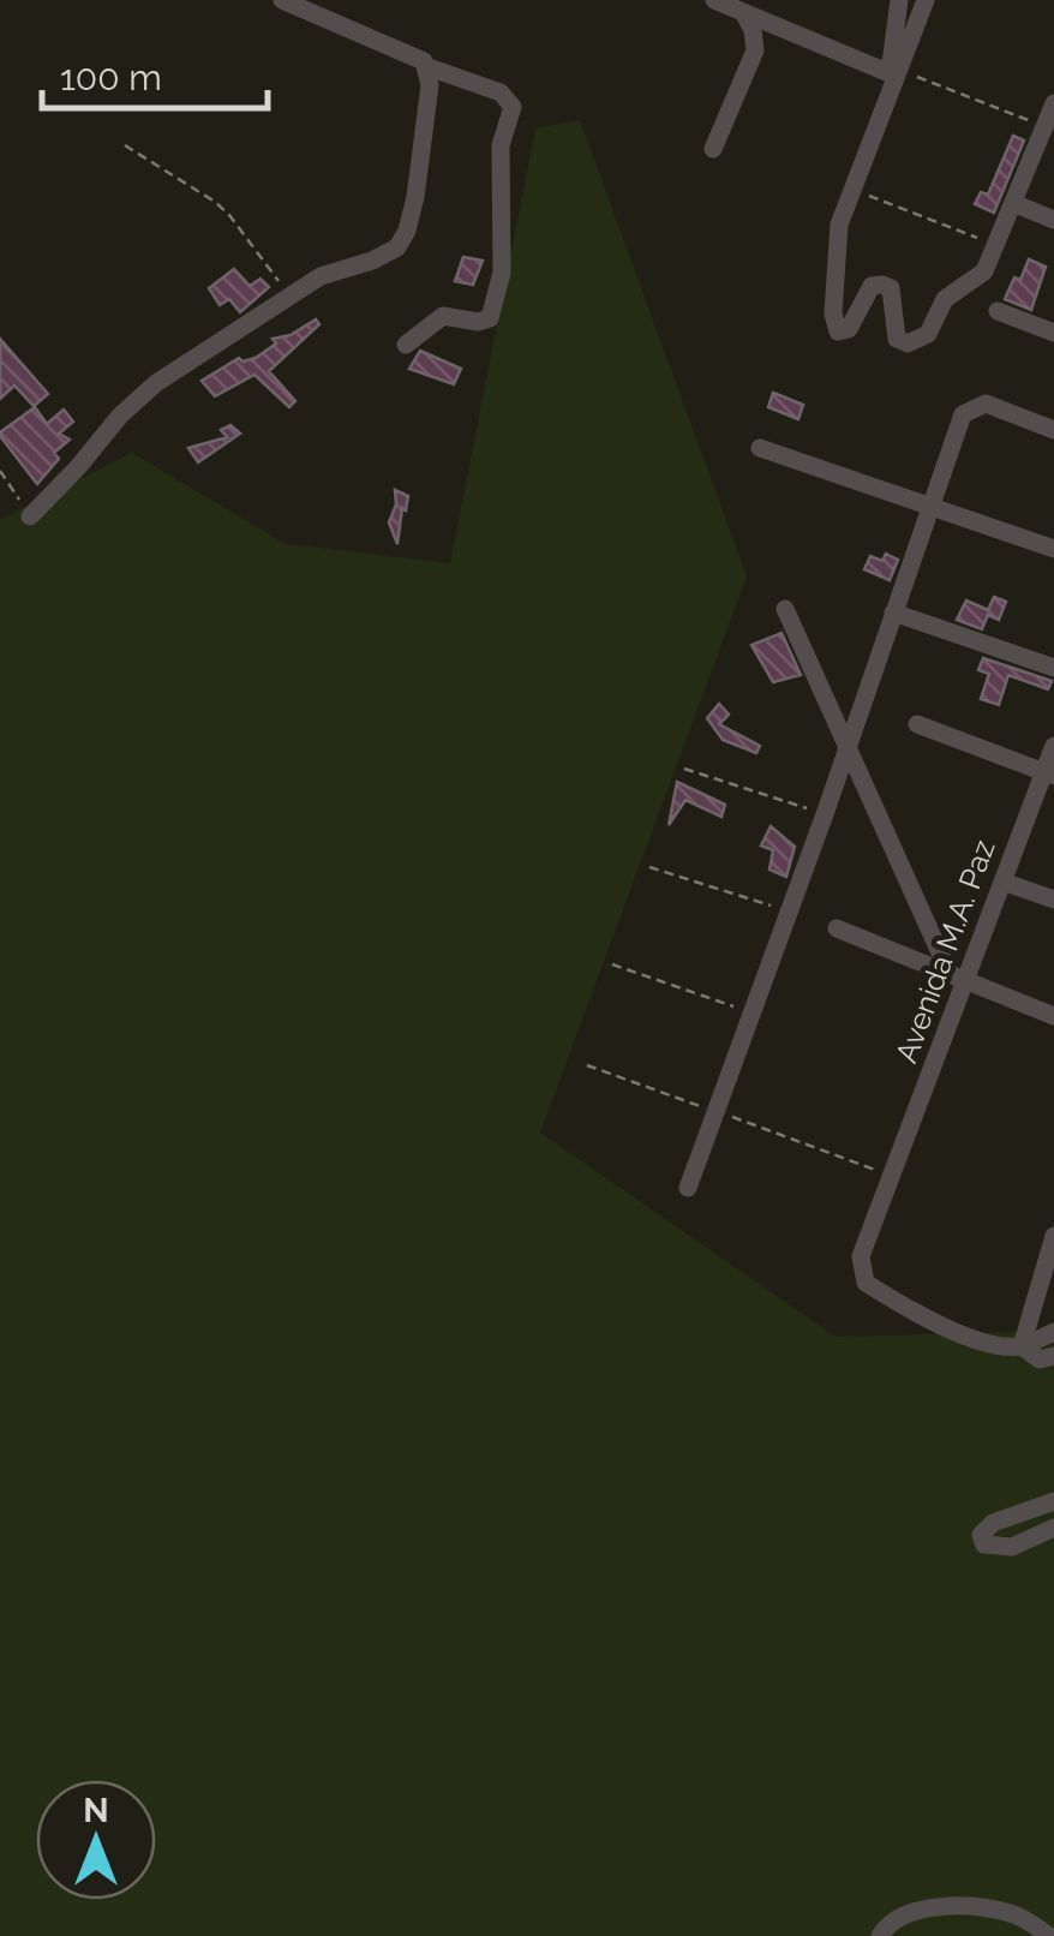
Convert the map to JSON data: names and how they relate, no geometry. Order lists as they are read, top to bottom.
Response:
{
  "streets": {
    "street": ["Avenida M.A. Paz"]
  },
  "scale_bar": "100 m",
  "north": "top"
}
